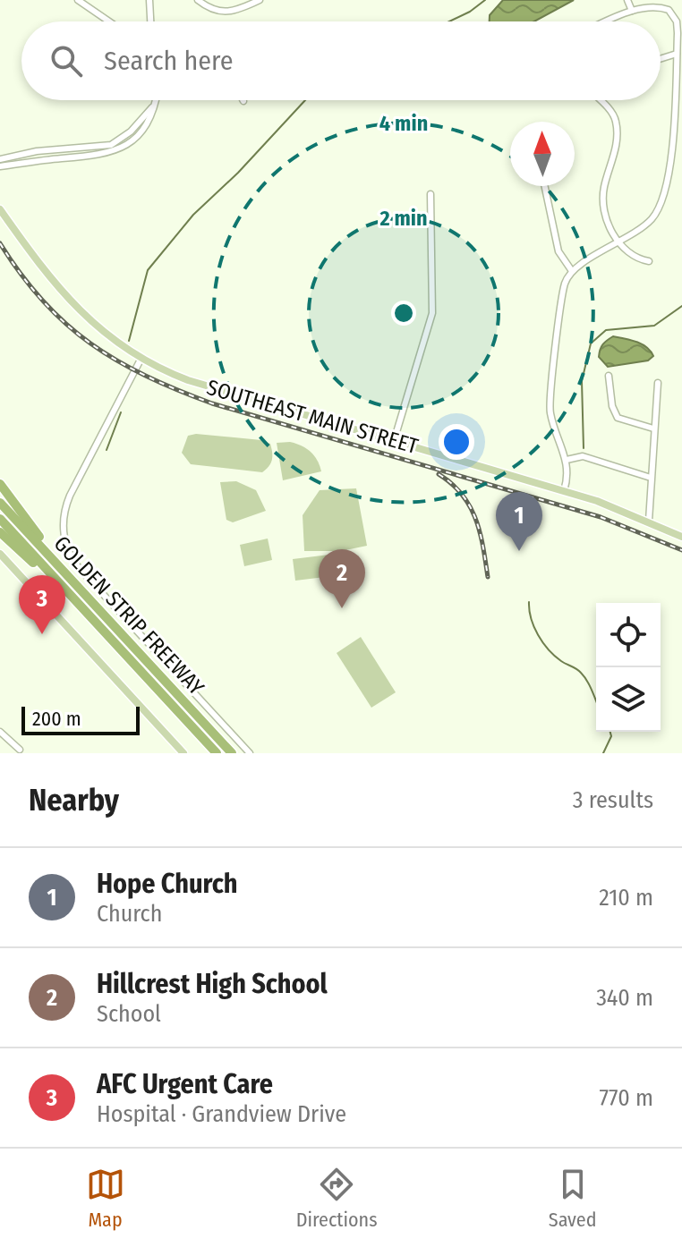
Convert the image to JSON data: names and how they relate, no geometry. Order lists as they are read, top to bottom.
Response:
{
  "streets": {
    "highway": ["GOLDEN STRIP FREEWAY"],
    "main road": ["SOUTHEAST MAIN STREET"]
  },
  "scale_bar": "200 m",
  "north": "top",
  "page": {
    "search": "Search here",
    "pins": ["1", "2", "3"],
    "scale": "200 m",
    "heading": ["Nearby", "3 results"],
    "list": [
      {
        "mark": "1",
        "name": "Hope Church",
        "note": "Church",
        "value": "210 m"
      },
      {
        "mark": "2",
        "name": "Hillcrest High School",
        "note": "School",
        "value": "340 m"
      },
      {
        "mark": "3",
        "name": "AFC Urgent Care",
        "note": "Hospital · Grandview Drive",
        "value": "770 m"
      }
    ],
    "nav": ["Map", "Directions", "Saved"]
  },
  "rings": ["4 min", "2 min"]
}
